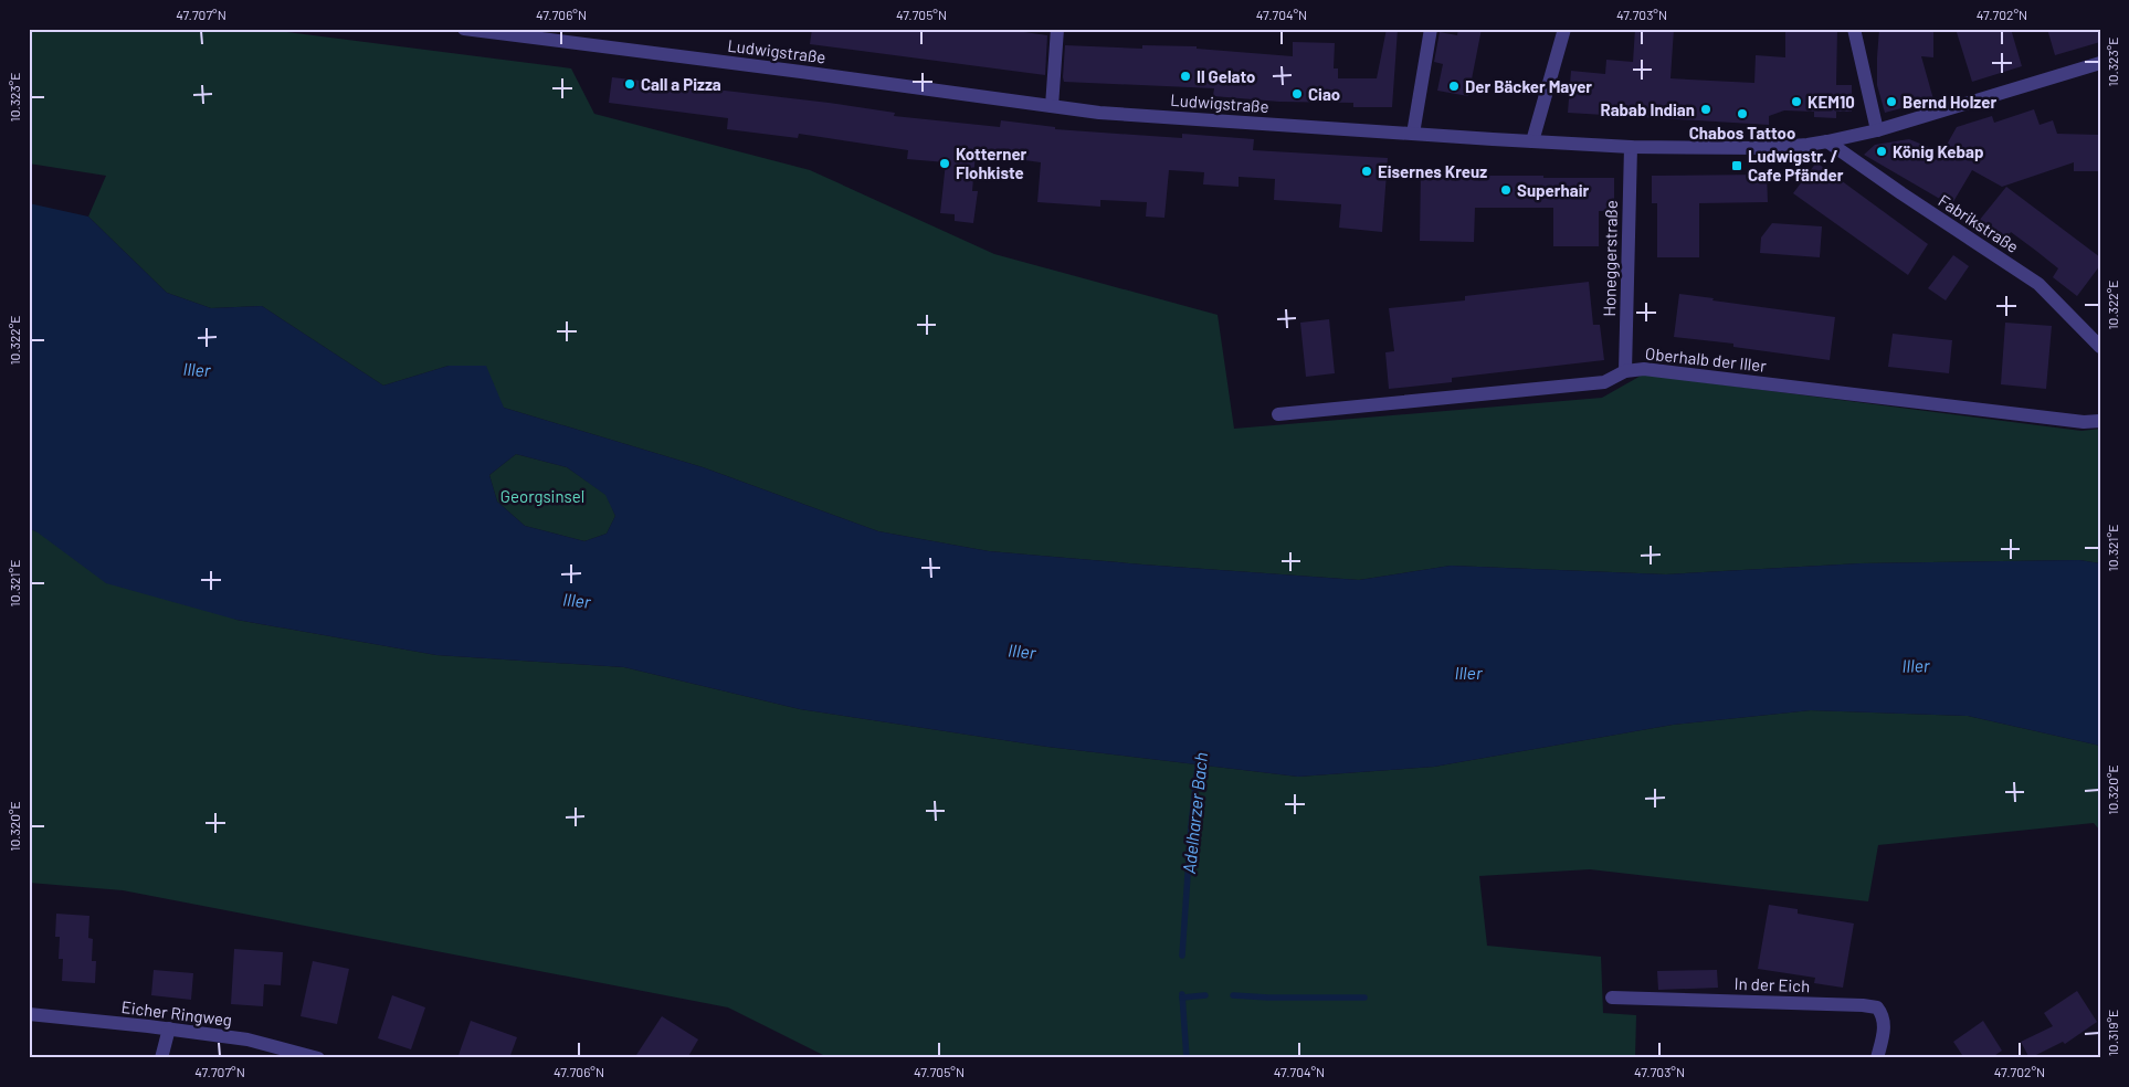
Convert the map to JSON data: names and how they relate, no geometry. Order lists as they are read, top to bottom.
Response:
{
  "streets": {
    "street": [
      "Ludwigstraße",
      "Fabrikstraße",
      "Honeggerstraße",
      "Oberhalb der Iller",
      "In der Eich",
      "Eicher Ringweg"
    ]
  },
  "crossings": [
    ["Ludwigstraße", "Fabrikstraße"],
    ["Ludwigstraße", "Honeggerstraße"],
    ["Honeggerstraße", "Oberhalb der Iller"]
  ],
  "water": ["Iller", "Adelharzer Bach"],
  "parks": ["Georgsinsel"],
  "places": {
    "other": [
      "Il Gelato",
      "Call a Pizza",
      "Der Bäcker Mayer",
      "Ciao",
      "KEM10",
      "Bernd Holzer",
      "Rabab Indian",
      "Chabos Tattoo",
      "König Kebap",
      "Kotterner Flohkiste",
      "Eisernes Kreuz",
      "Superhair"
    ],
    "transit": ["Ludwigstr. / Cafe Pfänder"]
  },
  "coordinates": [
    "47.707°N",
    "47.706°N",
    "47.705°N",
    "47.704°N",
    "47.703°N",
    "47.702°N",
    "10.323°E",
    "10.322°E",
    "10.321°E",
    "10.320°E",
    "10.319°E"
  ]
}
